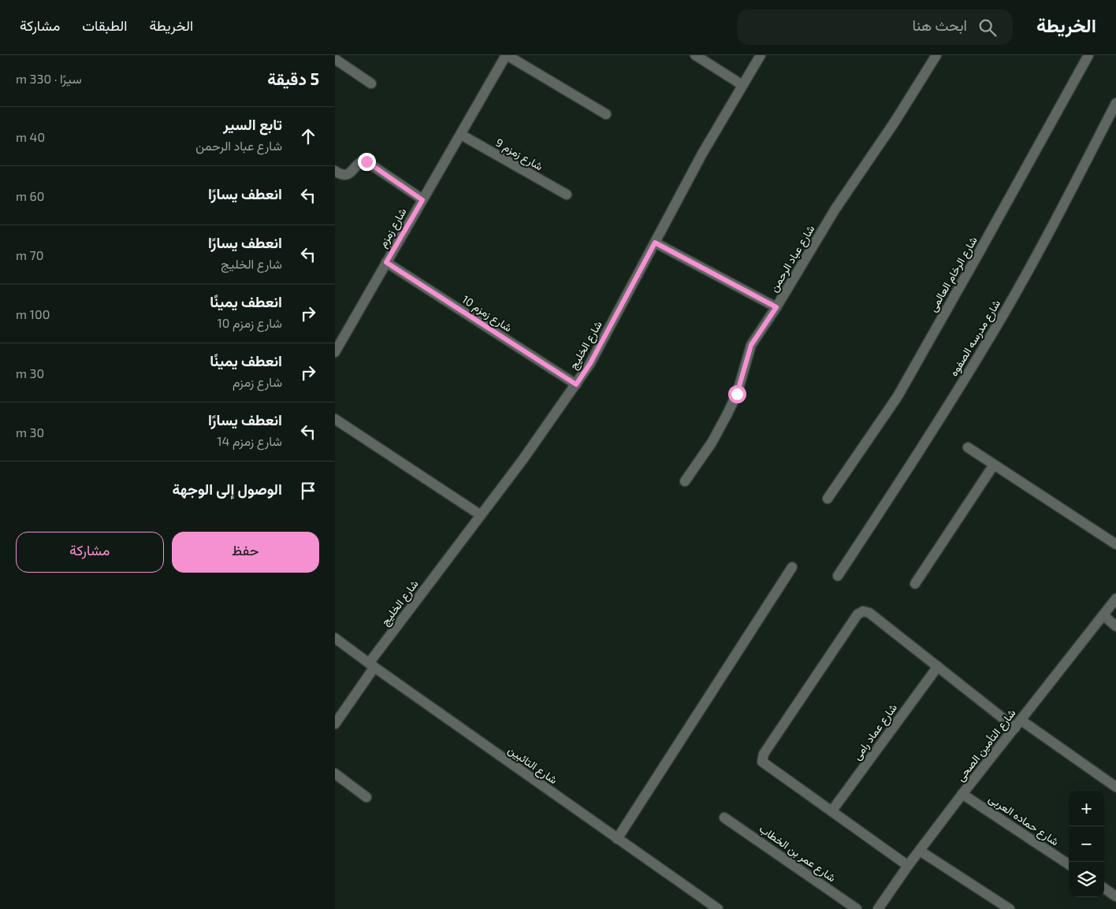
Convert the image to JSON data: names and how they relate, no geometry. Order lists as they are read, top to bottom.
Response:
{
  "streets": {
    "street": [
      "شارع زمزم 9",
      "شارع زمزم",
      "شارع عباد الرحمن",
      "شارع الرخام العالمى",
      "شارع زمزم 10",
      "شارع مدرسه الصفوه",
      "شارع الخليج",
      "شارع عماد رامى",
      "شارع التأمين الصحى",
      "شارع التائبين",
      "شارع حماده العربى",
      "شارع عمر بن الخطاب"
    ]
  },
  "crossings": [
    ["شارع زمزم 9", "شارع زمزم"],
    ["شارع زمزم", "شارع زمزم 10"],
    ["شارع زمزم 10", "شارع الخليج"],
    ["شارع الخليج", "شارع التائبين"],
    ["شارع التأمين الصحى", "شارع حماده العربى"]
  ],
  "page": {
    "header": "الخريطة",
    "search": "ابحث هنا",
    "nav": ["الخريطة", "الطبقات", "مشاركة"],
    "heading": ["5 دقيقة", "سيرًا · 330 m"],
    "list": [
      ["تابع السير", "شارع عباد الرحمن", "40 m"],
      ["انعطف يسارًا", "60 m"],
      ["انعطف يسارًا", "شارع الخليج", "70 m"],
      ["انعطف يمينًا", "شارع زمزم 10", "100 m"],
      ["انعطف يمينًا", "شارع زمزم", "30 m"],
      ["انعطف يسارًا", "شارع زمزم 14", "30 m"],
      "الوصول إلى الوجهة"
    ],
    "buttons": ["حفظ", "مشاركة"],
    "map_buttons": ["+", "−"]
  }
}
